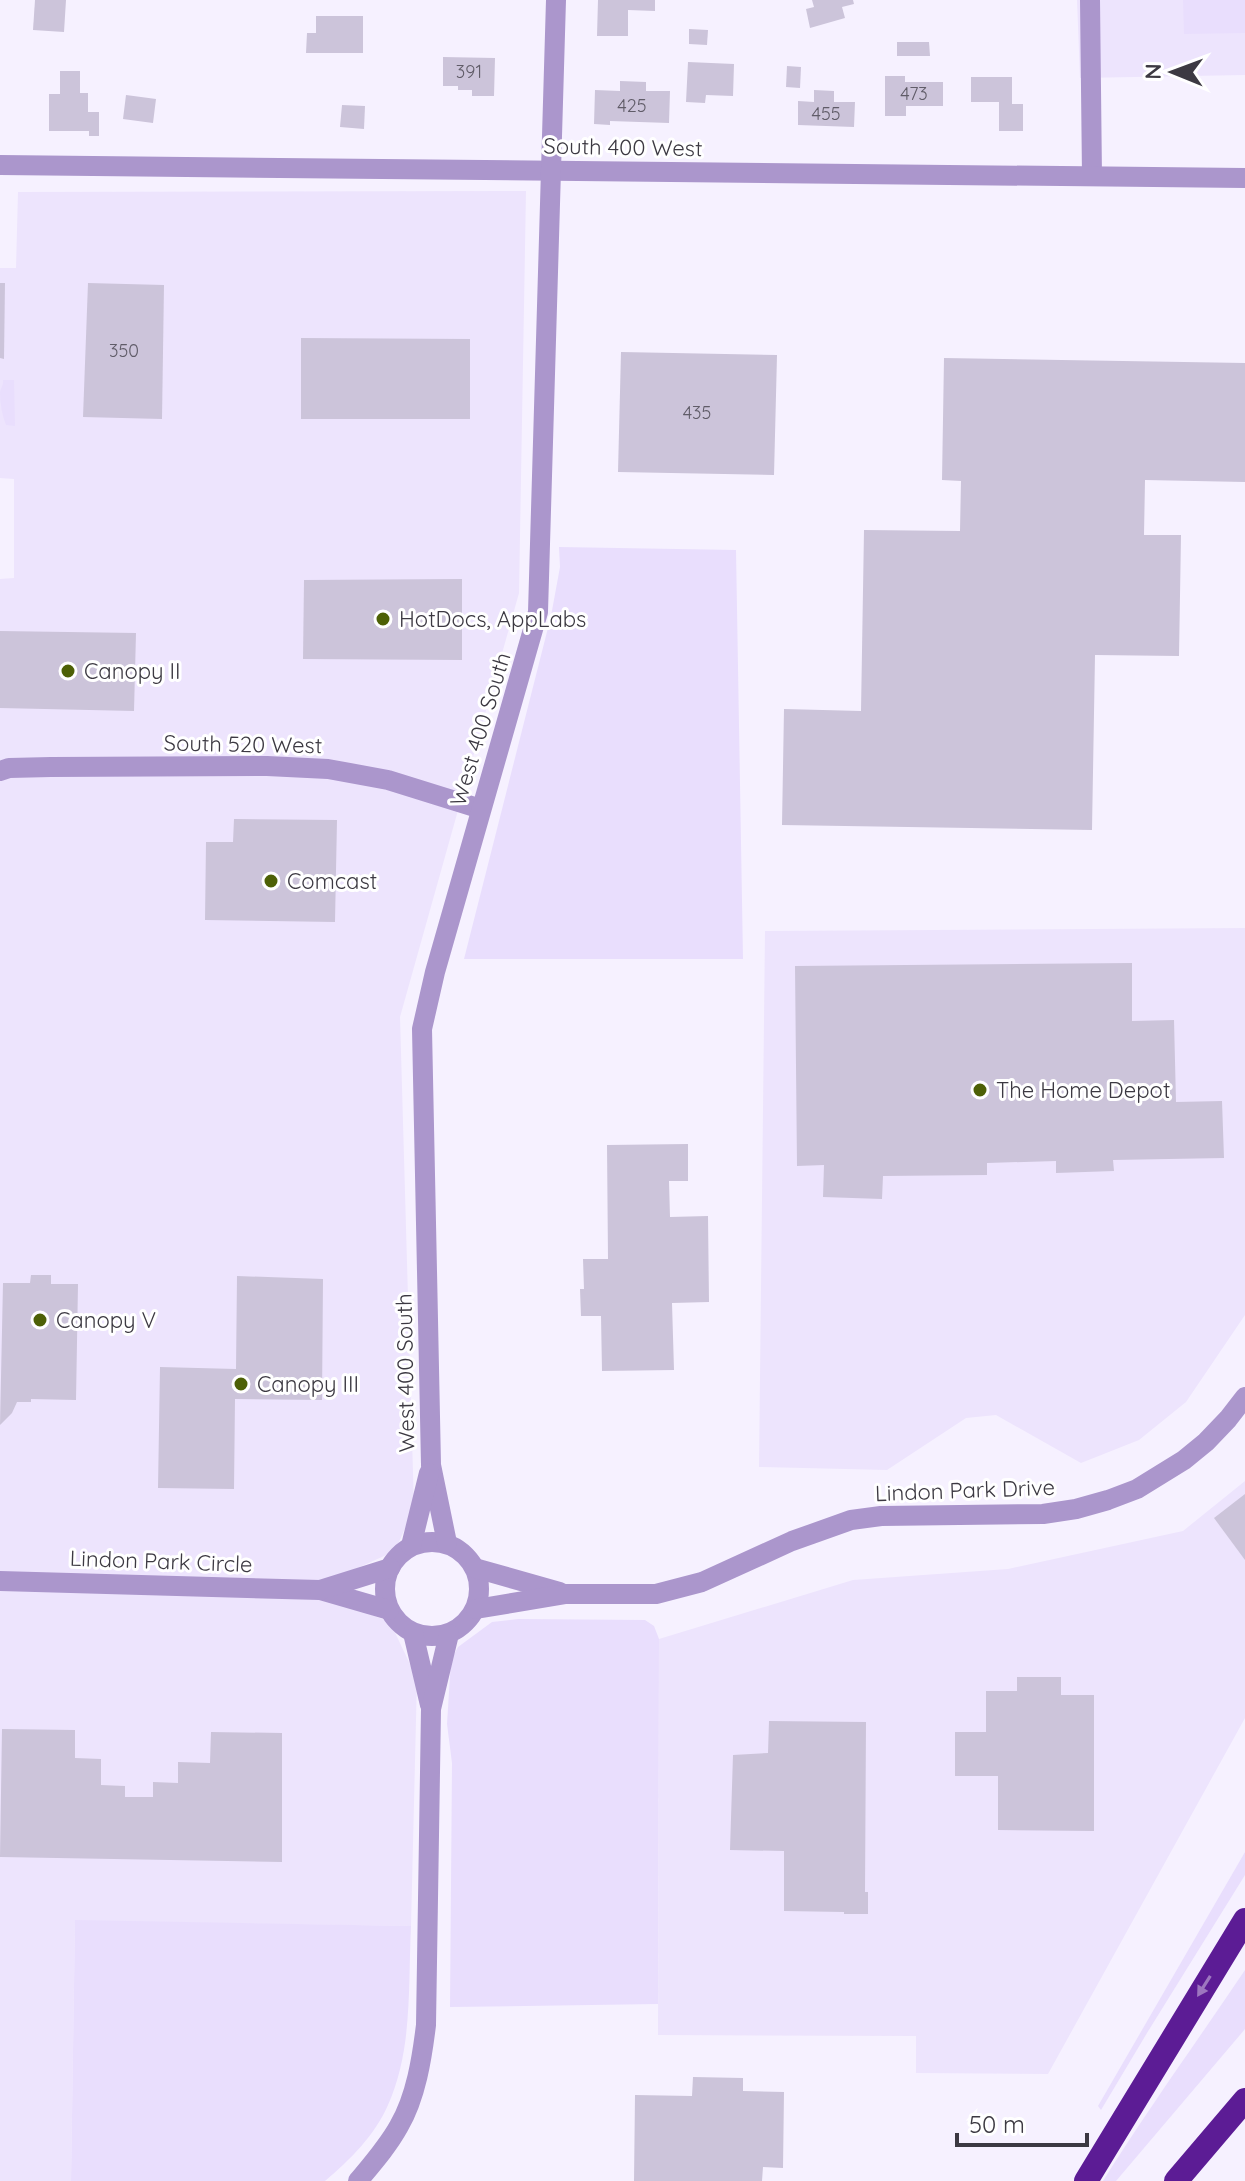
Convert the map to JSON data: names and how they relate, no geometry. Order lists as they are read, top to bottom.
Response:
{
  "streets": {
    "street": [
      "South 400 West",
      "West 400 South",
      "South 520 West",
      "Lindon Park Drive",
      "Lindon Park Circle"
    ]
  },
  "crossings": [
    ["South 400 West", "West 400 South"],
    ["West 400 South", "South 520 West"],
    ["West 400 South", "Lindon Park Drive"]
  ],
  "places": [
    "HotDocs, AppLabs",
    "Canopy II",
    "Comcast",
    "The Home Depot",
    "Canopy V",
    "Canopy III"
  ],
  "house_numbers": [
    "391",
    "473",
    "425",
    "455",
    "350",
    "435"
  ],
  "scale_bar": "50 m",
  "north": "left"
}
